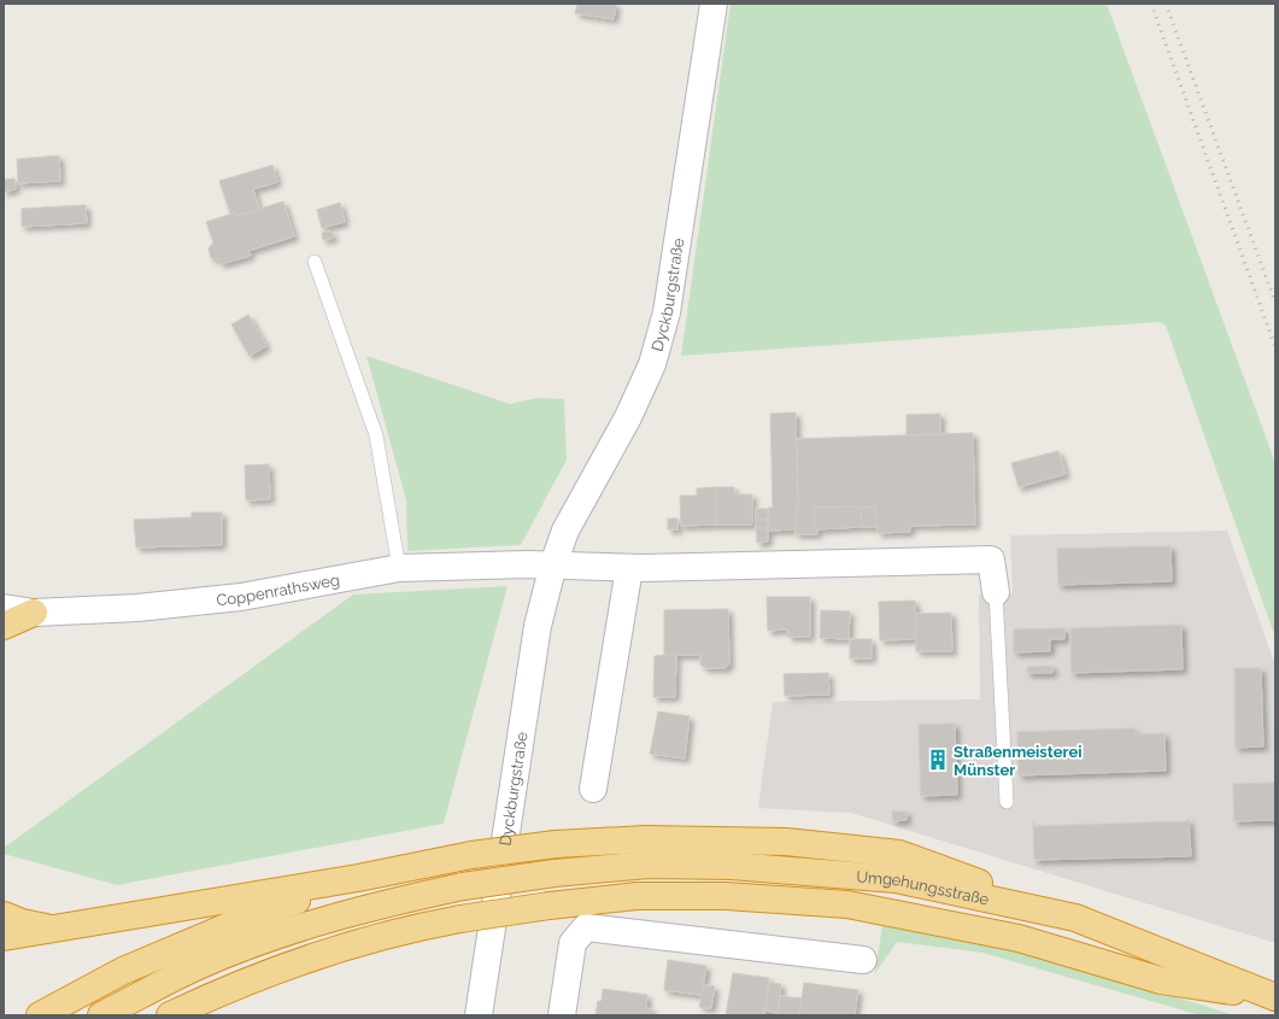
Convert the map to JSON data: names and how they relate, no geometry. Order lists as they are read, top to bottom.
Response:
{
  "streets": {
    "highway": ["Umgehungsstraße"],
    "street": ["Dyckburgstraße", "Coppenrathsweg"]
  },
  "crossings": [
    ["Dyckburgstraße", "Coppenrathsweg"]
  ],
  "places": {
    "building": ["Straßenmeisterei Münster"]
  }
}
